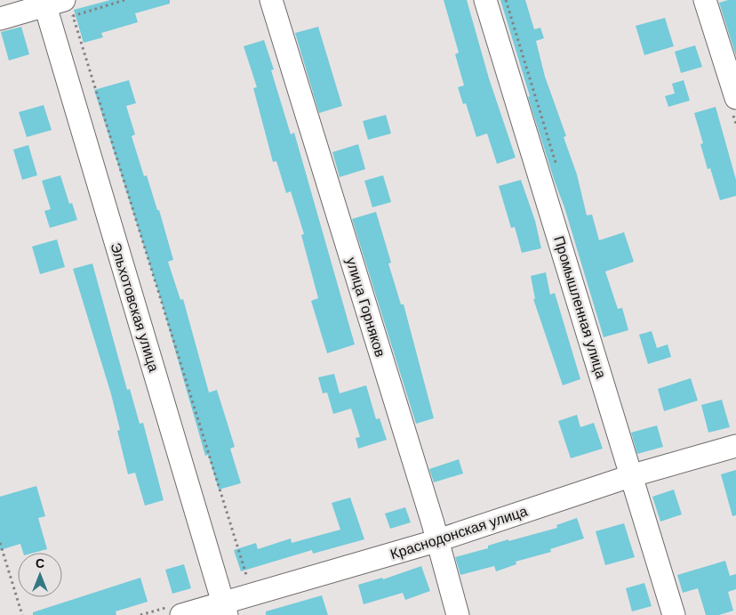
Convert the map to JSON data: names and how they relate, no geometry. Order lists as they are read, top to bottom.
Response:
{
  "streets": {
    "street": [
      "Эльхотовская улица",
      "улица Горняков",
      "Промышленная улица",
      "Краснодонская улица"
    ]
  },
  "crossings": [
    ["Эльхотовская улица", "Краснодонская улица"],
    ["улица Горняков", "Краснодонская улица"],
    ["Промышленная улица", "Краснодонская улица"]
  ],
  "north": "top"
}
